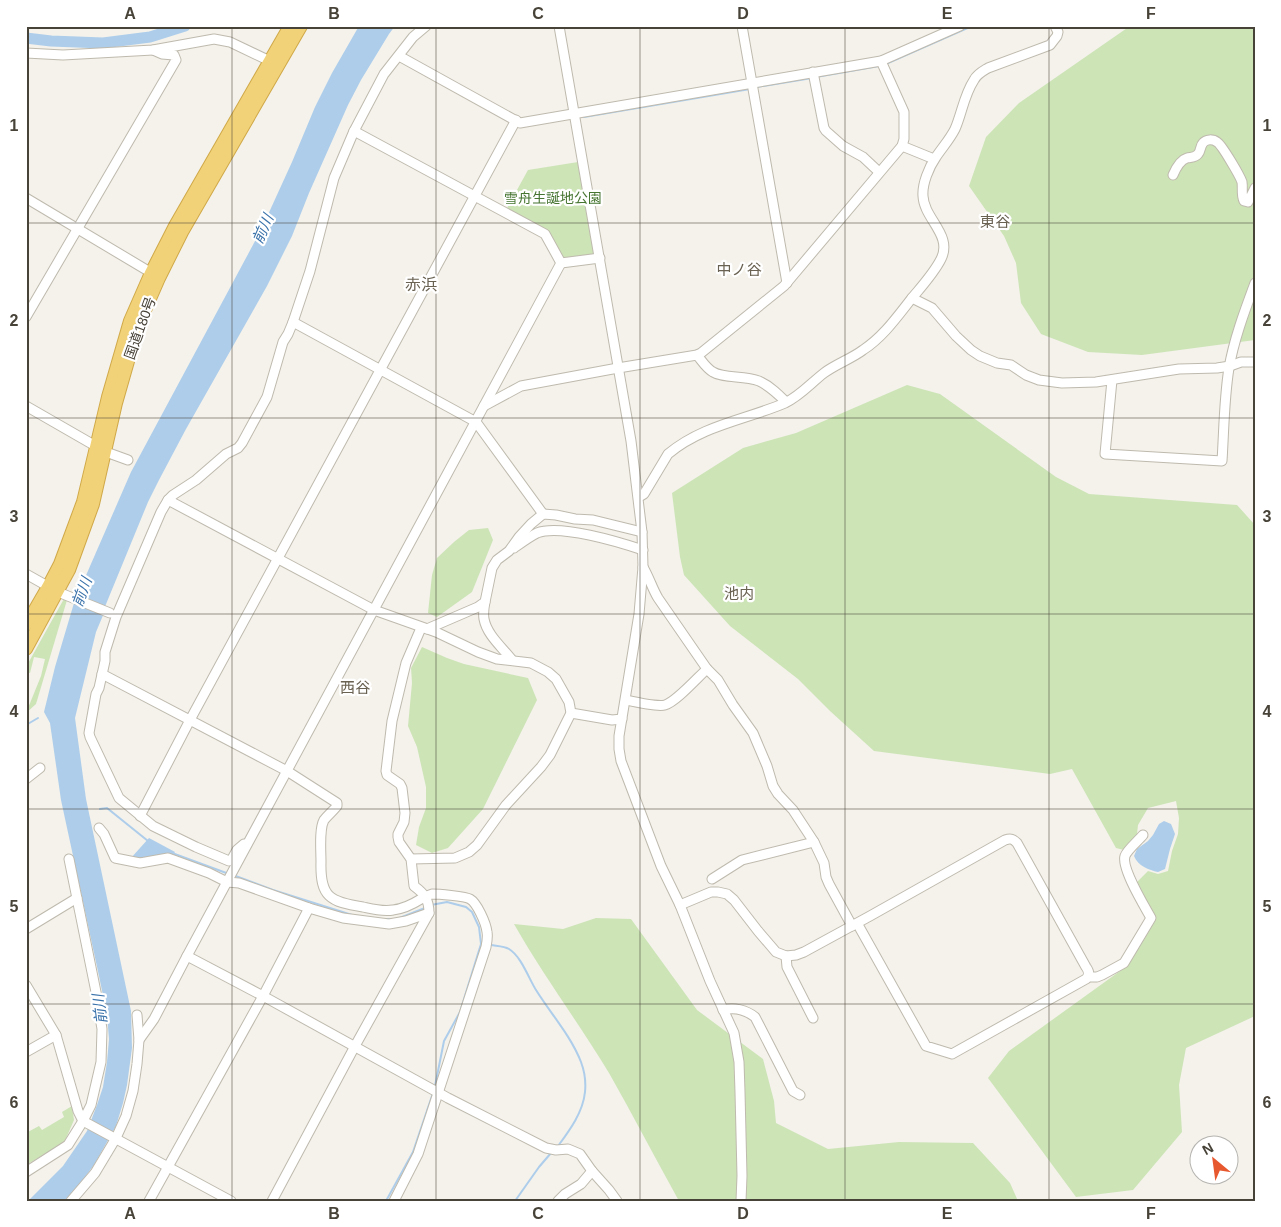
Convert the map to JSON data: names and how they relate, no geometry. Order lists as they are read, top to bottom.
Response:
{
  "streets": {
    "highway": ["国道180号"]
  },
  "districts": [
    "東谷",
    "中ノ谷",
    "赤浜",
    "池内",
    "西谷"
  ],
  "water": ["前川"],
  "parks": ["雪舟生誕地公園"],
  "north": "top left",
  "grid": {
    "columns": [
      "A",
      "B",
      "C",
      "D",
      "E",
      "F"
    ],
    "rows": [
      "1",
      "2",
      "3",
      "4",
      "5",
      "6"
    ]
  }
}
